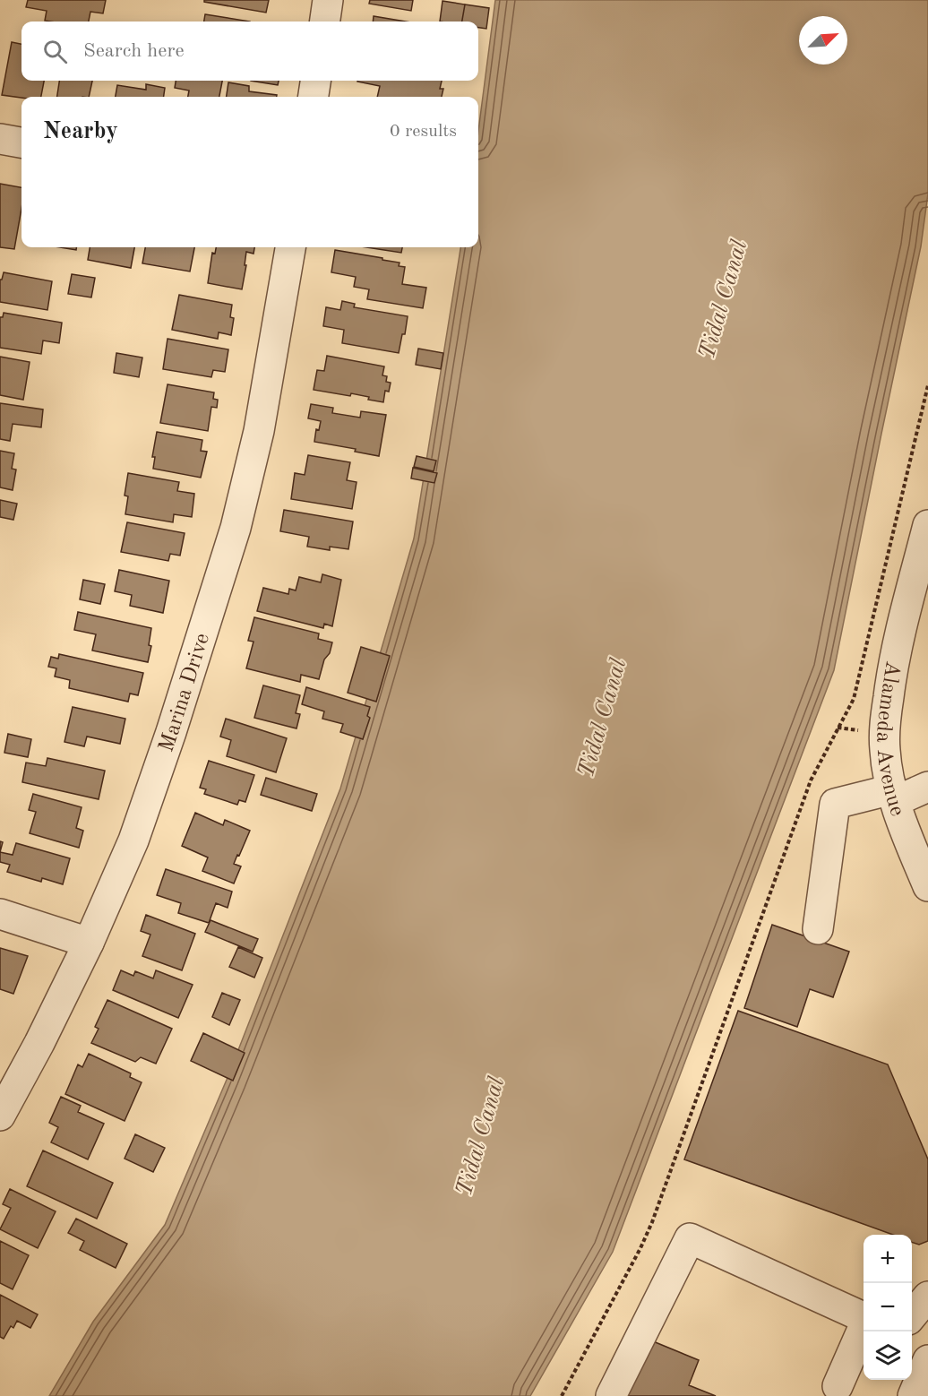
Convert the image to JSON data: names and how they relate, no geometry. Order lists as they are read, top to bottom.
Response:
{
  "streets": {
    "street": ["Marina Drive", "Alameda Avenue"]
  },
  "water": ["Tidal Canal"],
  "north": "top right",
  "page": {
    "search": "Search here",
    "heading": ["Nearby", "0 results"],
    "map_buttons": ["+", "−"]
  }
}
